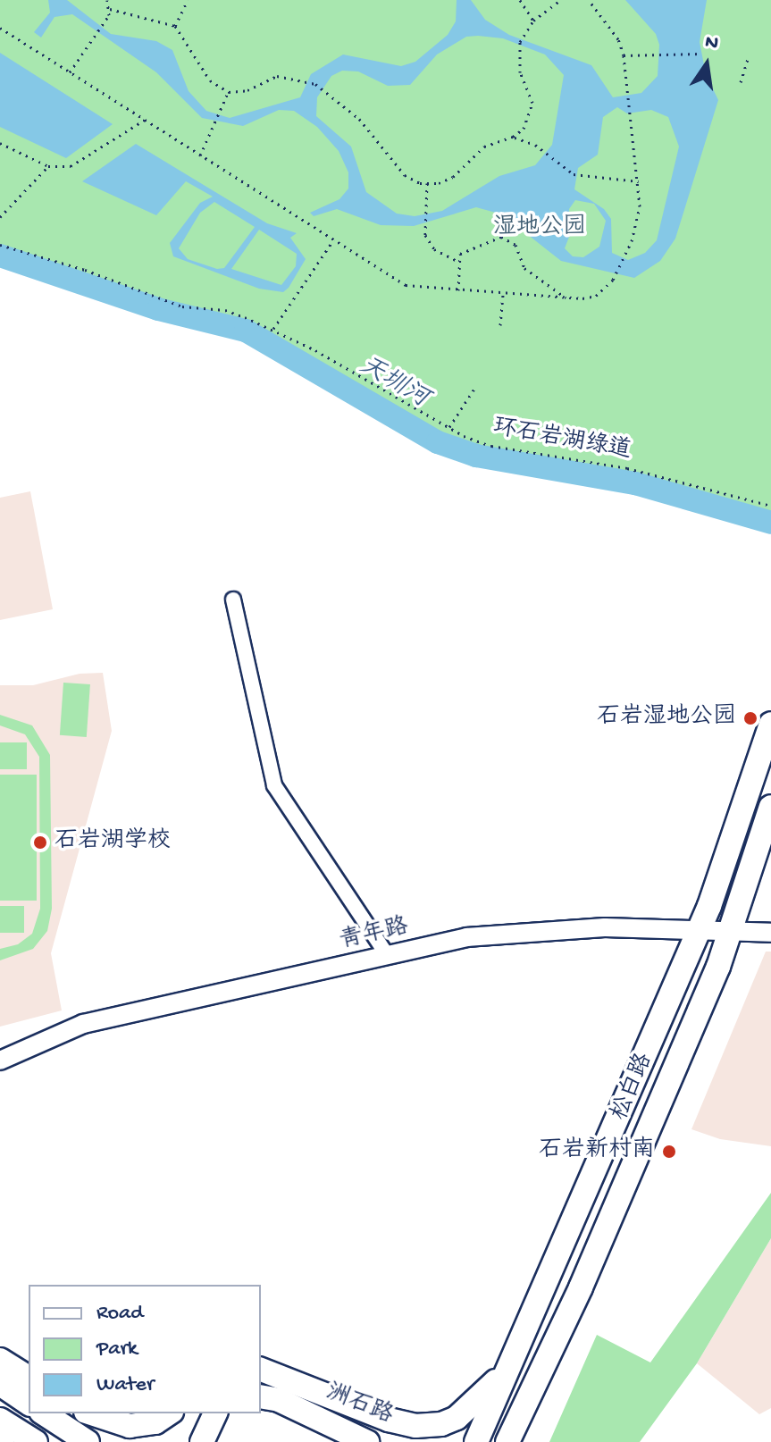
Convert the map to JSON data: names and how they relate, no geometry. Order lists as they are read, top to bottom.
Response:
{
  "streets": {
    "main road": ["松白路", "洲石路"],
    "street": ["青年路"],
    "path": ["环石岩湖绿道"]
  },
  "crossings": [
    ["青年路", "松白路"],
    ["松白路", "洲石路"]
  ],
  "water": ["天圳河"],
  "parks": ["湿地公园"],
  "places": ["石岩湿地公园", "石岩湖学校", "石岩新村南"],
  "legend": ["Road", "Park", "Water"],
  "north": "top"
}
